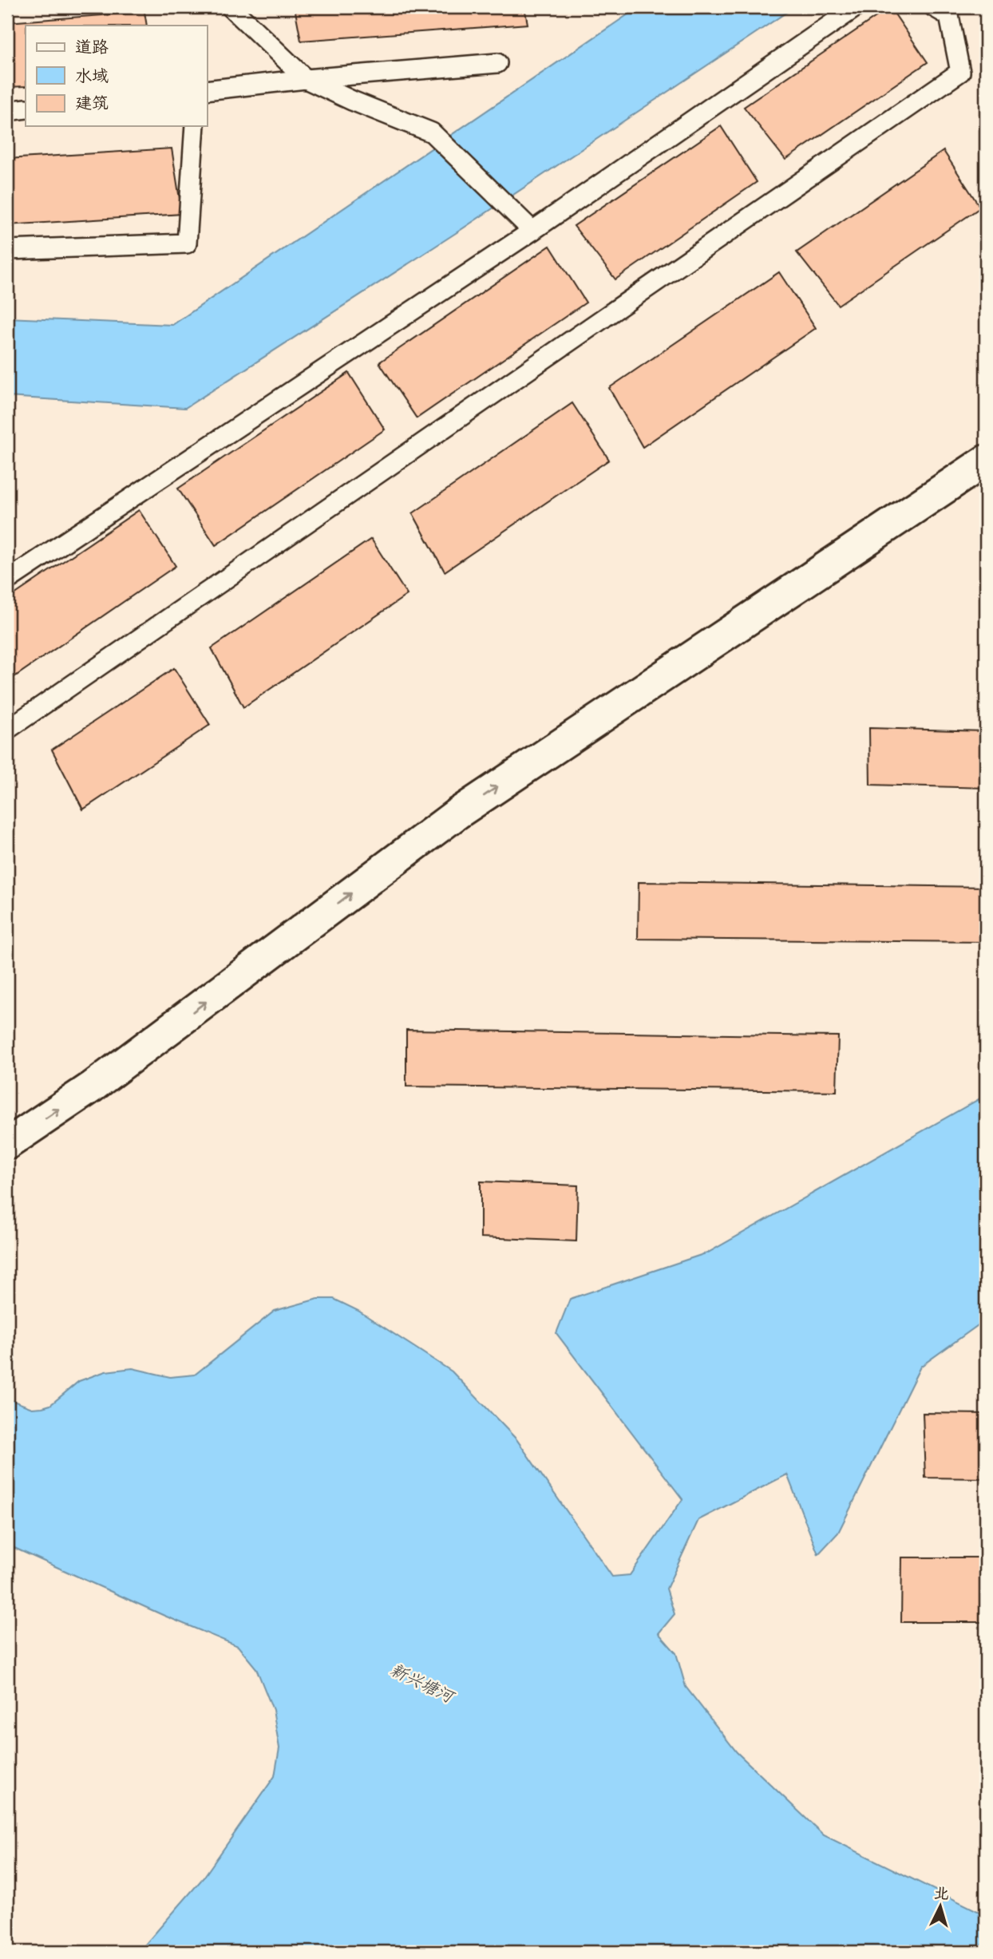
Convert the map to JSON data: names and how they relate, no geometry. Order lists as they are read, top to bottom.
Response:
{
  "water": ["新兴塘河"],
  "legend": ["道路", "水域", "建筑"],
  "north": "top"
}
